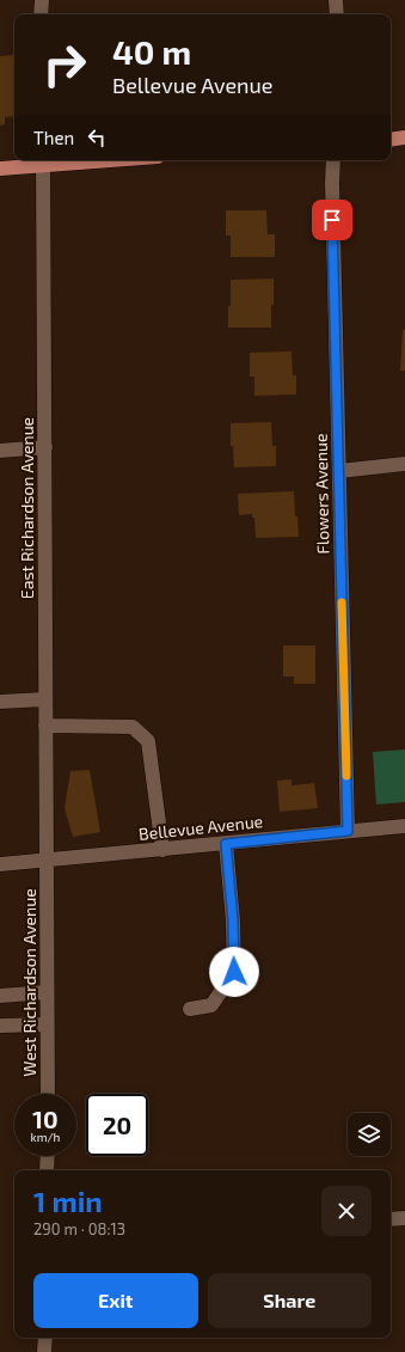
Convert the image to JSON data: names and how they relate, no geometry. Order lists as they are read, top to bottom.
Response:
{
  "streets": {
    "street": [
      "Flowers Avenue",
      "East Richardson Avenue",
      "Bellevue Avenue",
      "West Richardson Avenue"
    ]
  },
  "crossings": [
    ["Flowers Avenue", "Bellevue Avenue"],
    ["East Richardson Avenue", "Bellevue Avenue"],
    ["East Richardson Avenue", "West Richardson Avenue"],
    ["Bellevue Avenue", "West Richardson Avenue"]
  ],
  "page": {
    "turn": ["40 m", "Bellevue Avenue"],
    "then": "Then",
    "speed": "10 km/h",
    "limit": "20",
    "heading": ["1 min", "290 m · 08:13"],
    "buttons": ["Exit", "Share"]
  }
}
